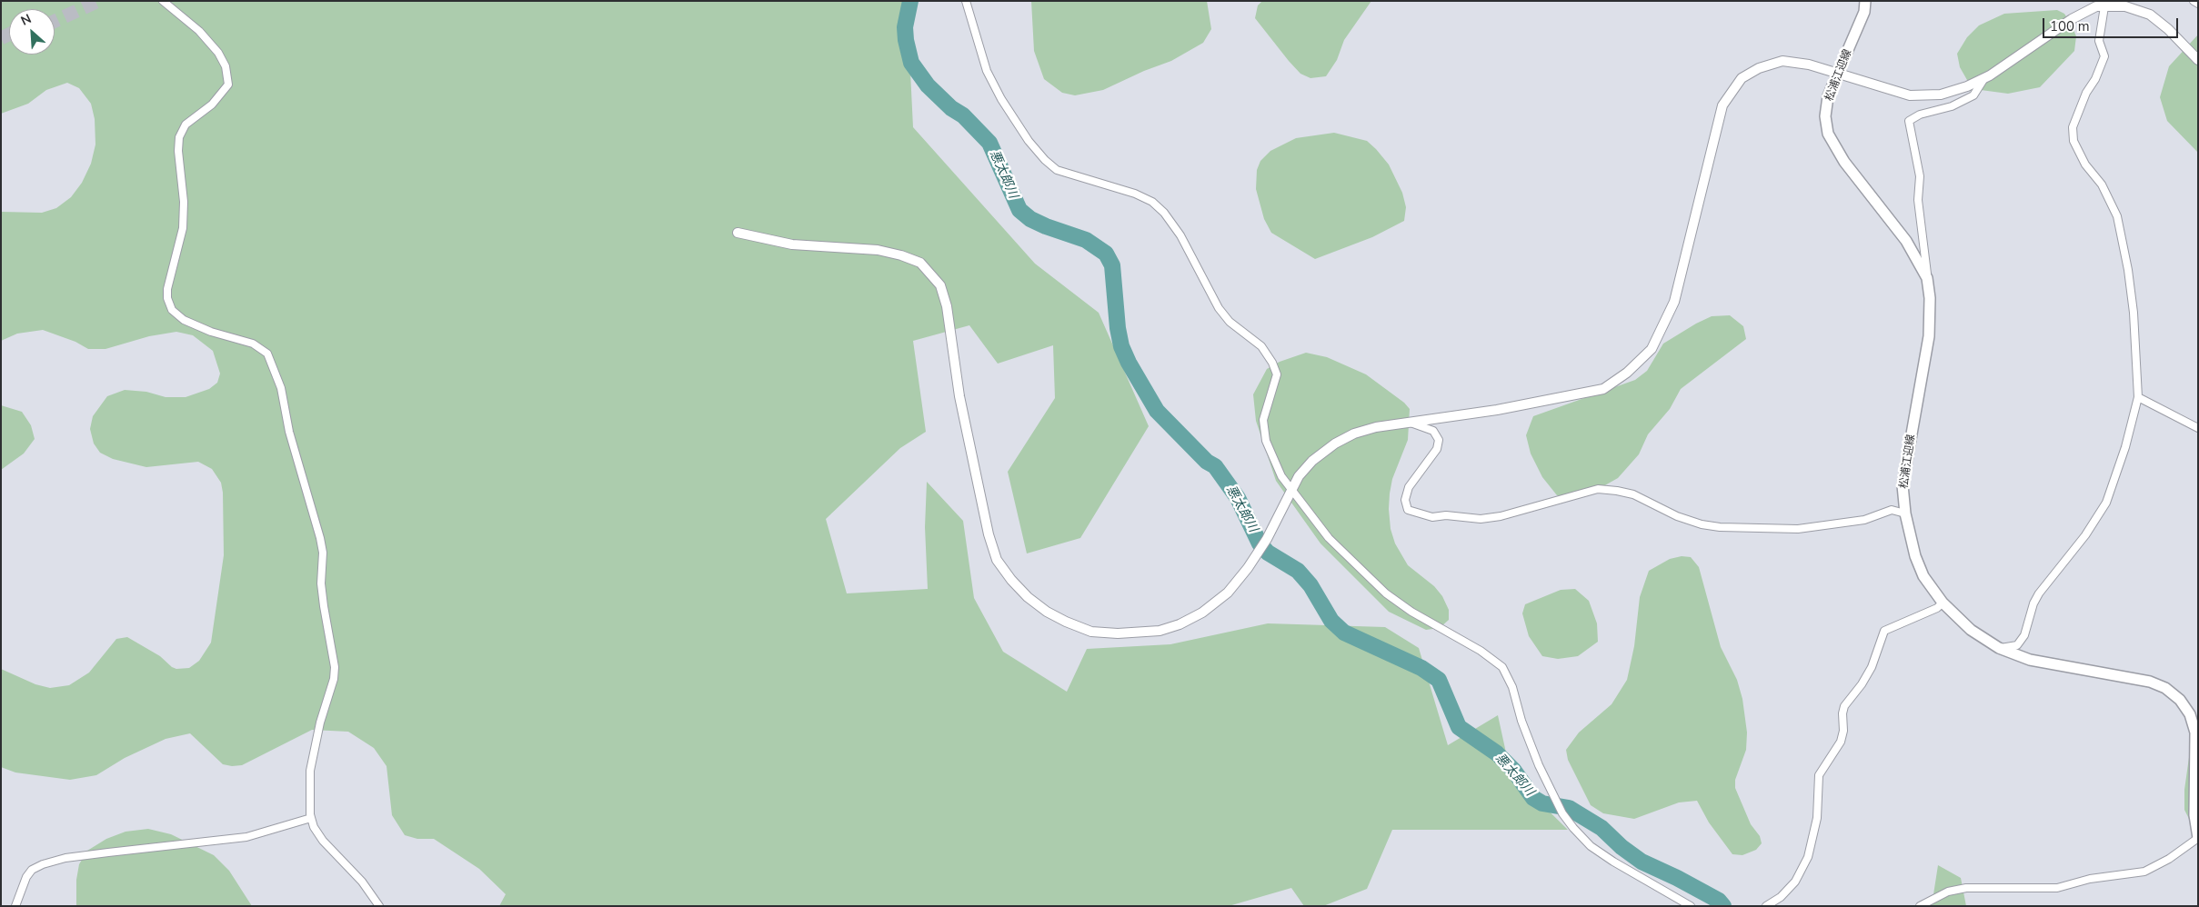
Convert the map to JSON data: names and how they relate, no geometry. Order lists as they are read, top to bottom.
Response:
{
  "streets": {
    "main road": ["松浦江迎線"]
  },
  "water": ["悪太郎川"],
  "scale_bar": "100 m",
  "north": "top left"
}
